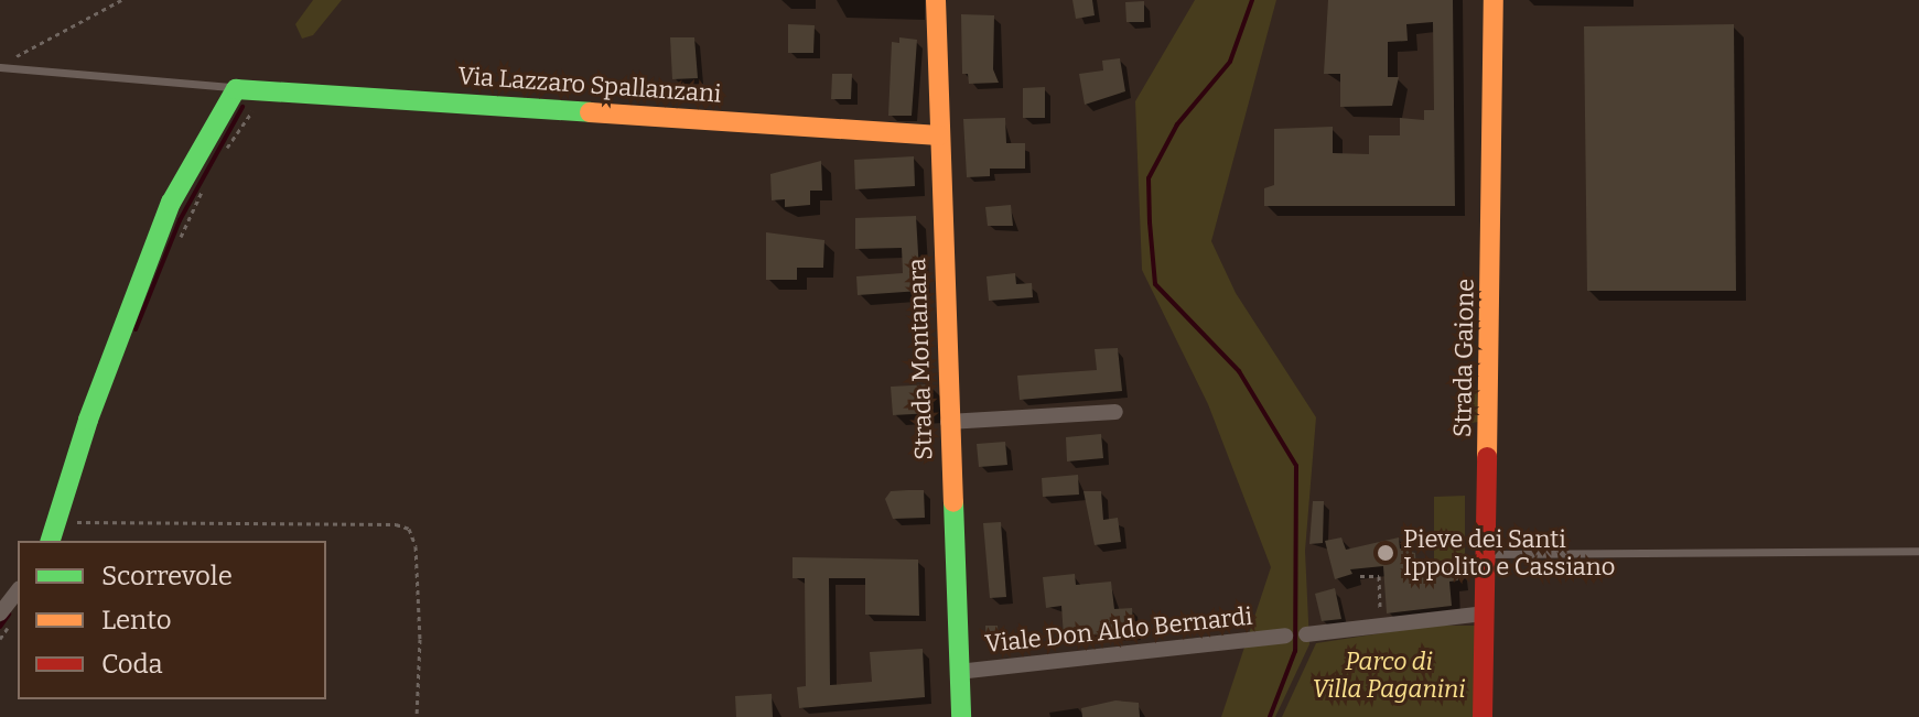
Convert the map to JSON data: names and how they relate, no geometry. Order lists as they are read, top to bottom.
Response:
{
  "streets": {
    "street": [
      "Via Lazzaro Spallanzani",
      "Strada Gaione",
      "Strada Montanara",
      "Viale Don Aldo Bernardi"
    ]
  },
  "crossings": [
    ["Via Lazzaro Spallanzani", "Strada Montanara"],
    ["Strada Montanara", "Viale Don Aldo Bernardi"]
  ],
  "parks": ["Parco di Villa Paganini"],
  "places": ["Pieve dei Santi Ippolito e Cassiano"],
  "legend": ["Scorrevole", "Lento", "Coda"]
}
